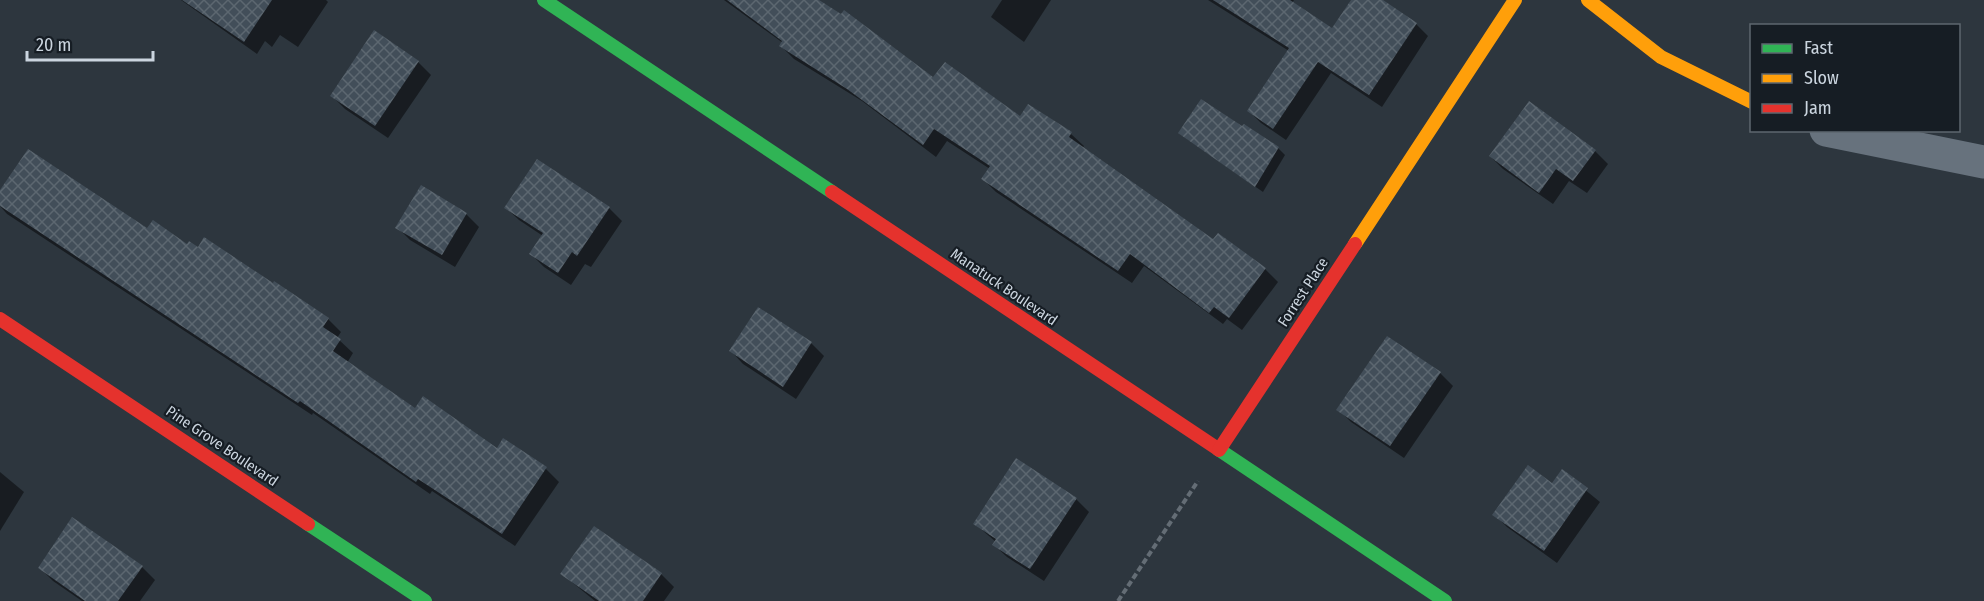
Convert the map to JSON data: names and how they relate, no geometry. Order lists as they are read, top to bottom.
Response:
{
  "streets": {
    "street": ["Manatuck Boulevard", "Forrest Place", "Pine Grove Boulevard"]
  },
  "crossings": [
    ["Manatuck Boulevard", "Forrest Place"]
  ],
  "legend": ["Fast", "Slow", "Jam"],
  "scale_bar": "20 m"
}
